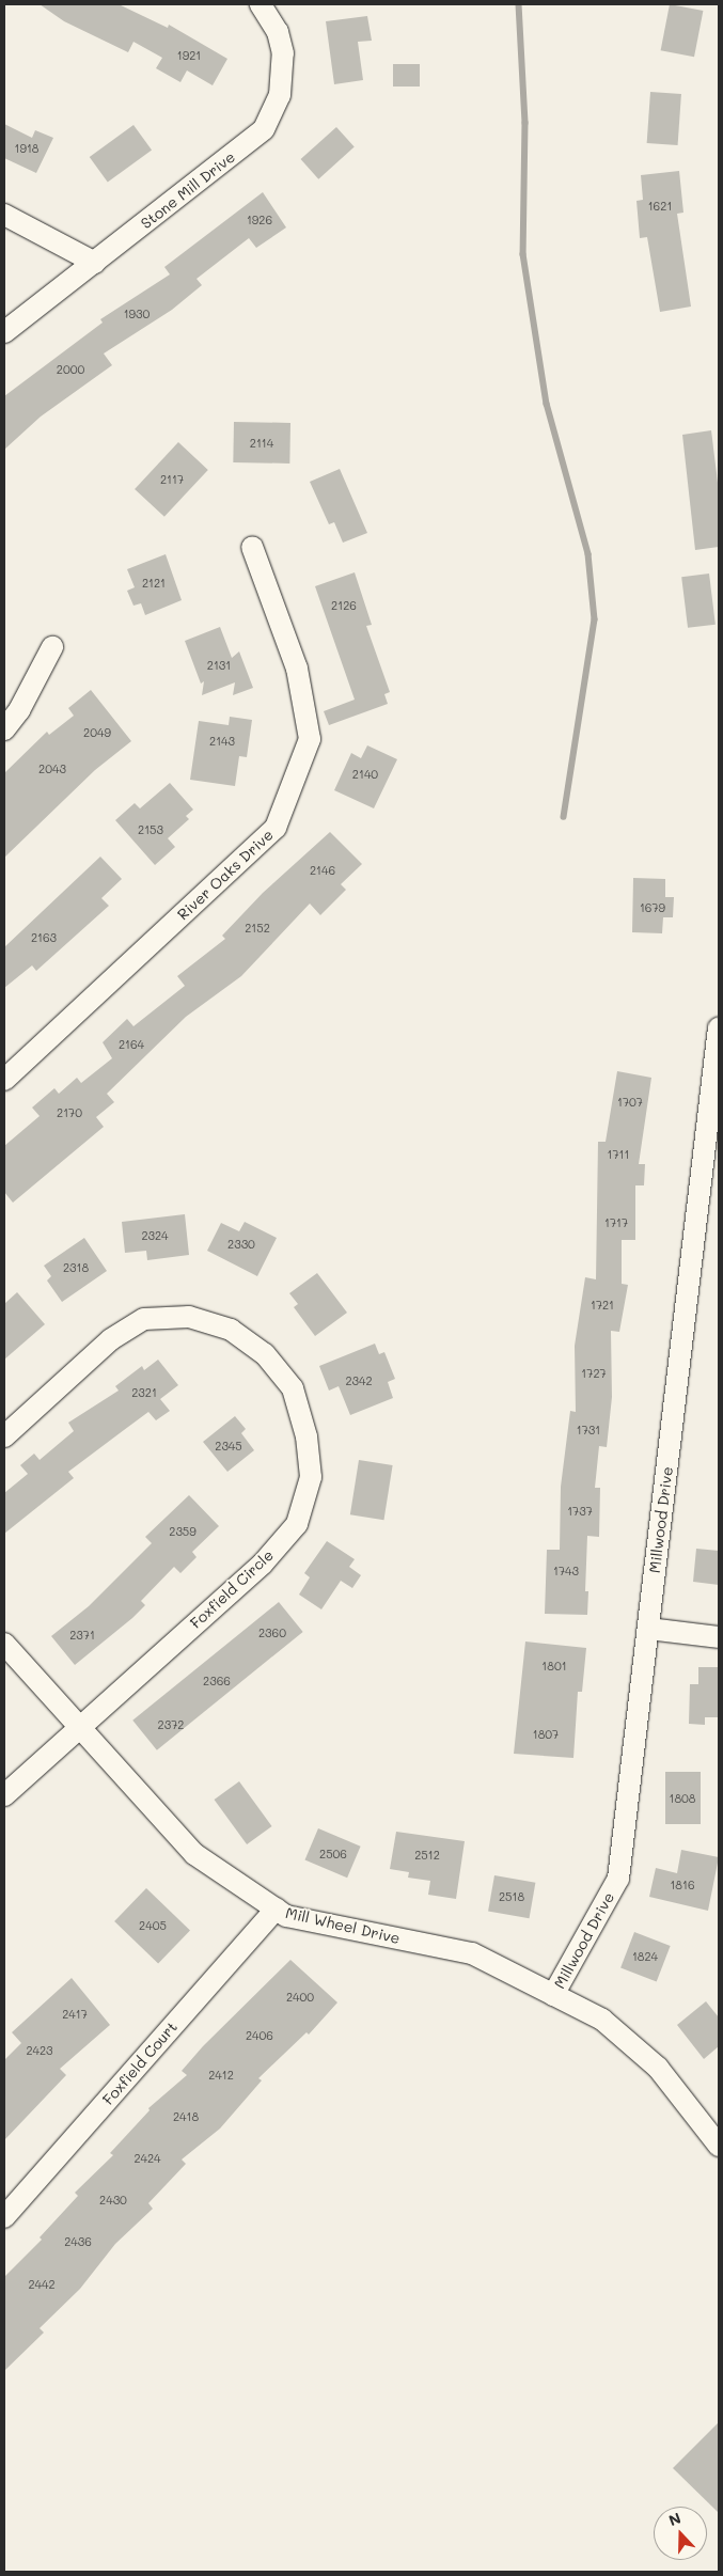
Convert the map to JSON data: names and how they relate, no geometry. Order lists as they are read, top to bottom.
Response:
{
  "streets": {
    "street": [
      "Stone Mill Drive",
      "River Oaks Drive",
      "Millwood Drive",
      "Foxfield Circle",
      "Mill Wheel Drive",
      "Foxfield Court"
    ]
  },
  "crossings": [
    ["Millwood Drive", "Mill Wheel Drive"],
    ["Foxfield Circle", "Mill Wheel Drive"],
    ["Mill Wheel Drive", "Foxfield Court"]
  ],
  "house_numbers": [
    "1921",
    "1918",
    "1621",
    "1926",
    "1930",
    "2000",
    "2114",
    "2117",
    "2121",
    "2126",
    "2131",
    "2049",
    "2143",
    "2043",
    "2140",
    "2153",
    "2146",
    "1679",
    "2152",
    "2163",
    "2164",
    "1707",
    "2170",
    "1711",
    "1717",
    "2324",
    "2330",
    "2318",
    "1721",
    "1727",
    "2342",
    "2321",
    "1731",
    "2345",
    "1737",
    "2359",
    "1743",
    "2360",
    "2371",
    "1801",
    "2366",
    "2372",
    "1807",
    "1808",
    "2506",
    "2512",
    "1816",
    "2518",
    "2405",
    "1824",
    "2400",
    "2417",
    "2406",
    "2423",
    "2412",
    "2418",
    "2424",
    "2430",
    "2436",
    "2442"
  ],
  "north": "top"
}
